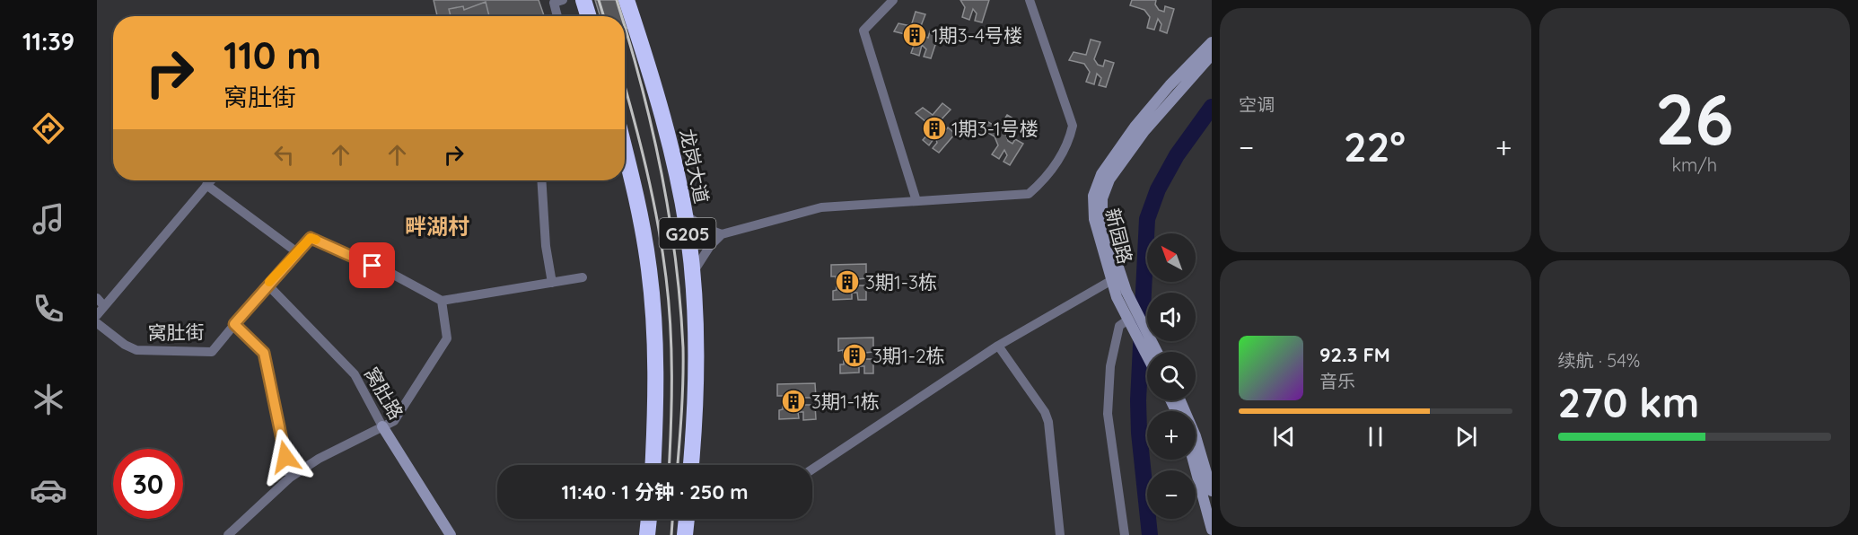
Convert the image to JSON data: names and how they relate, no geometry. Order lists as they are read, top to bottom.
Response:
{
  "streets": {
    "highway": ["龙岗大道", "G205"],
    "street": ["新园路", "窝肚街", "窝肚路"]
  },
  "crossings": [
    ["窝肚街", "窝肚路"]
  ],
  "districts": ["畔湖村"],
  "places": {
    "building": [
      "1期3-4号楼",
      "1期3-1号楼",
      "3期1-3栋",
      "3期1-2栋",
      "3期1-1栋"
    ]
  },
  "north": "top left",
  "page": {
    "tabs": "11:39",
    "tile": [
      "空调",
      ["26", "km/h"],
      ["续航 · 54%", "270 km"]
    ],
    "turn": ["110 m", "窝肚街"],
    "heat": ["−", "22°", "+"],
    "map_buttons": ["+", "−"],
    "song": ["92.3 FM", "音乐"],
    "limit": "30",
    "trip": "11:40 · 1 分钟 · 250 m"
  }
}
